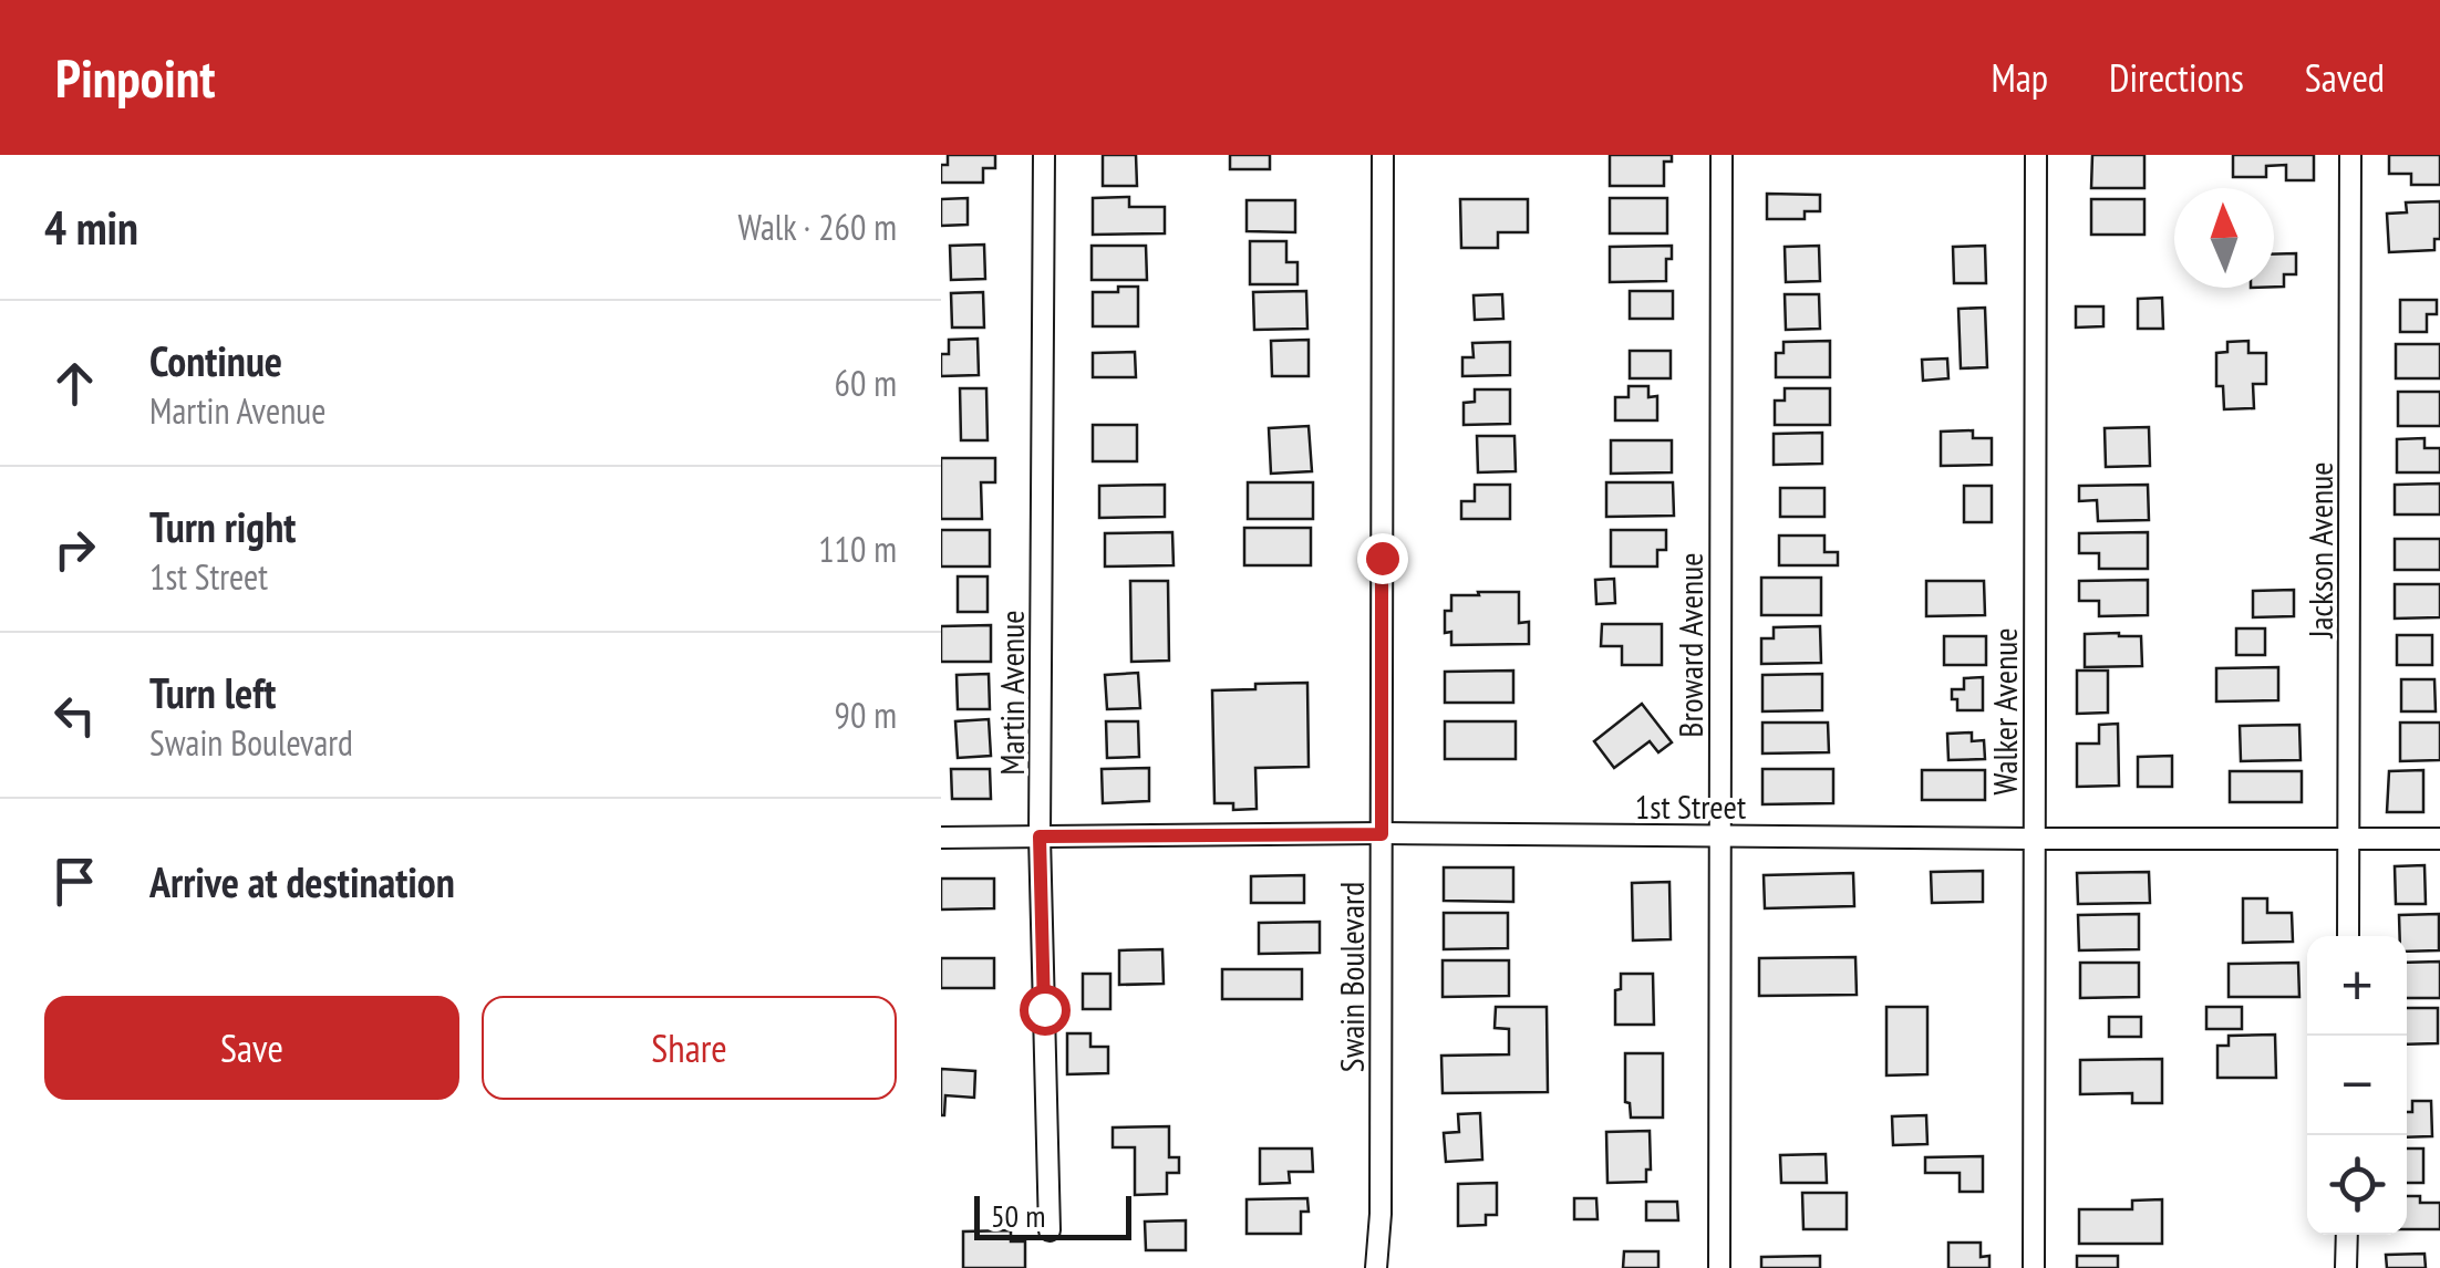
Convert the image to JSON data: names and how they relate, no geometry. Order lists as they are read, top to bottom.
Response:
{
  "streets": {
    "street": [
      "Jackson Avenue",
      "Broward Avenue",
      "Martin Avenue",
      "Walker Avenue",
      "1st Street",
      "Swain Boulevard"
    ]
  },
  "crossings": [
    ["Jackson Avenue", "1st Street"],
    ["Broward Avenue", "1st Street"],
    ["Martin Avenue", "1st Street"],
    ["Walker Avenue", "1st Street"],
    ["1st Street", "Swain Boulevard"]
  ],
  "scale_bar": "50 m",
  "north": "top",
  "page": {
    "header": "Pinpoint",
    "nav": ["Map", "Directions", "Saved"],
    "heading": ["4 min", "Walk · 260 m"],
    "list": [
      ["Continue", "Martin Avenue", "60 m"],
      ["Turn right", "1st Street", "110 m"],
      ["Turn left", "Swain Boulevard", "90 m"],
      "Arrive at destination"
    ],
    "map_buttons": ["+", "−"],
    "buttons": ["Save", "Share"],
    "scale": "50 m"
  }
}
